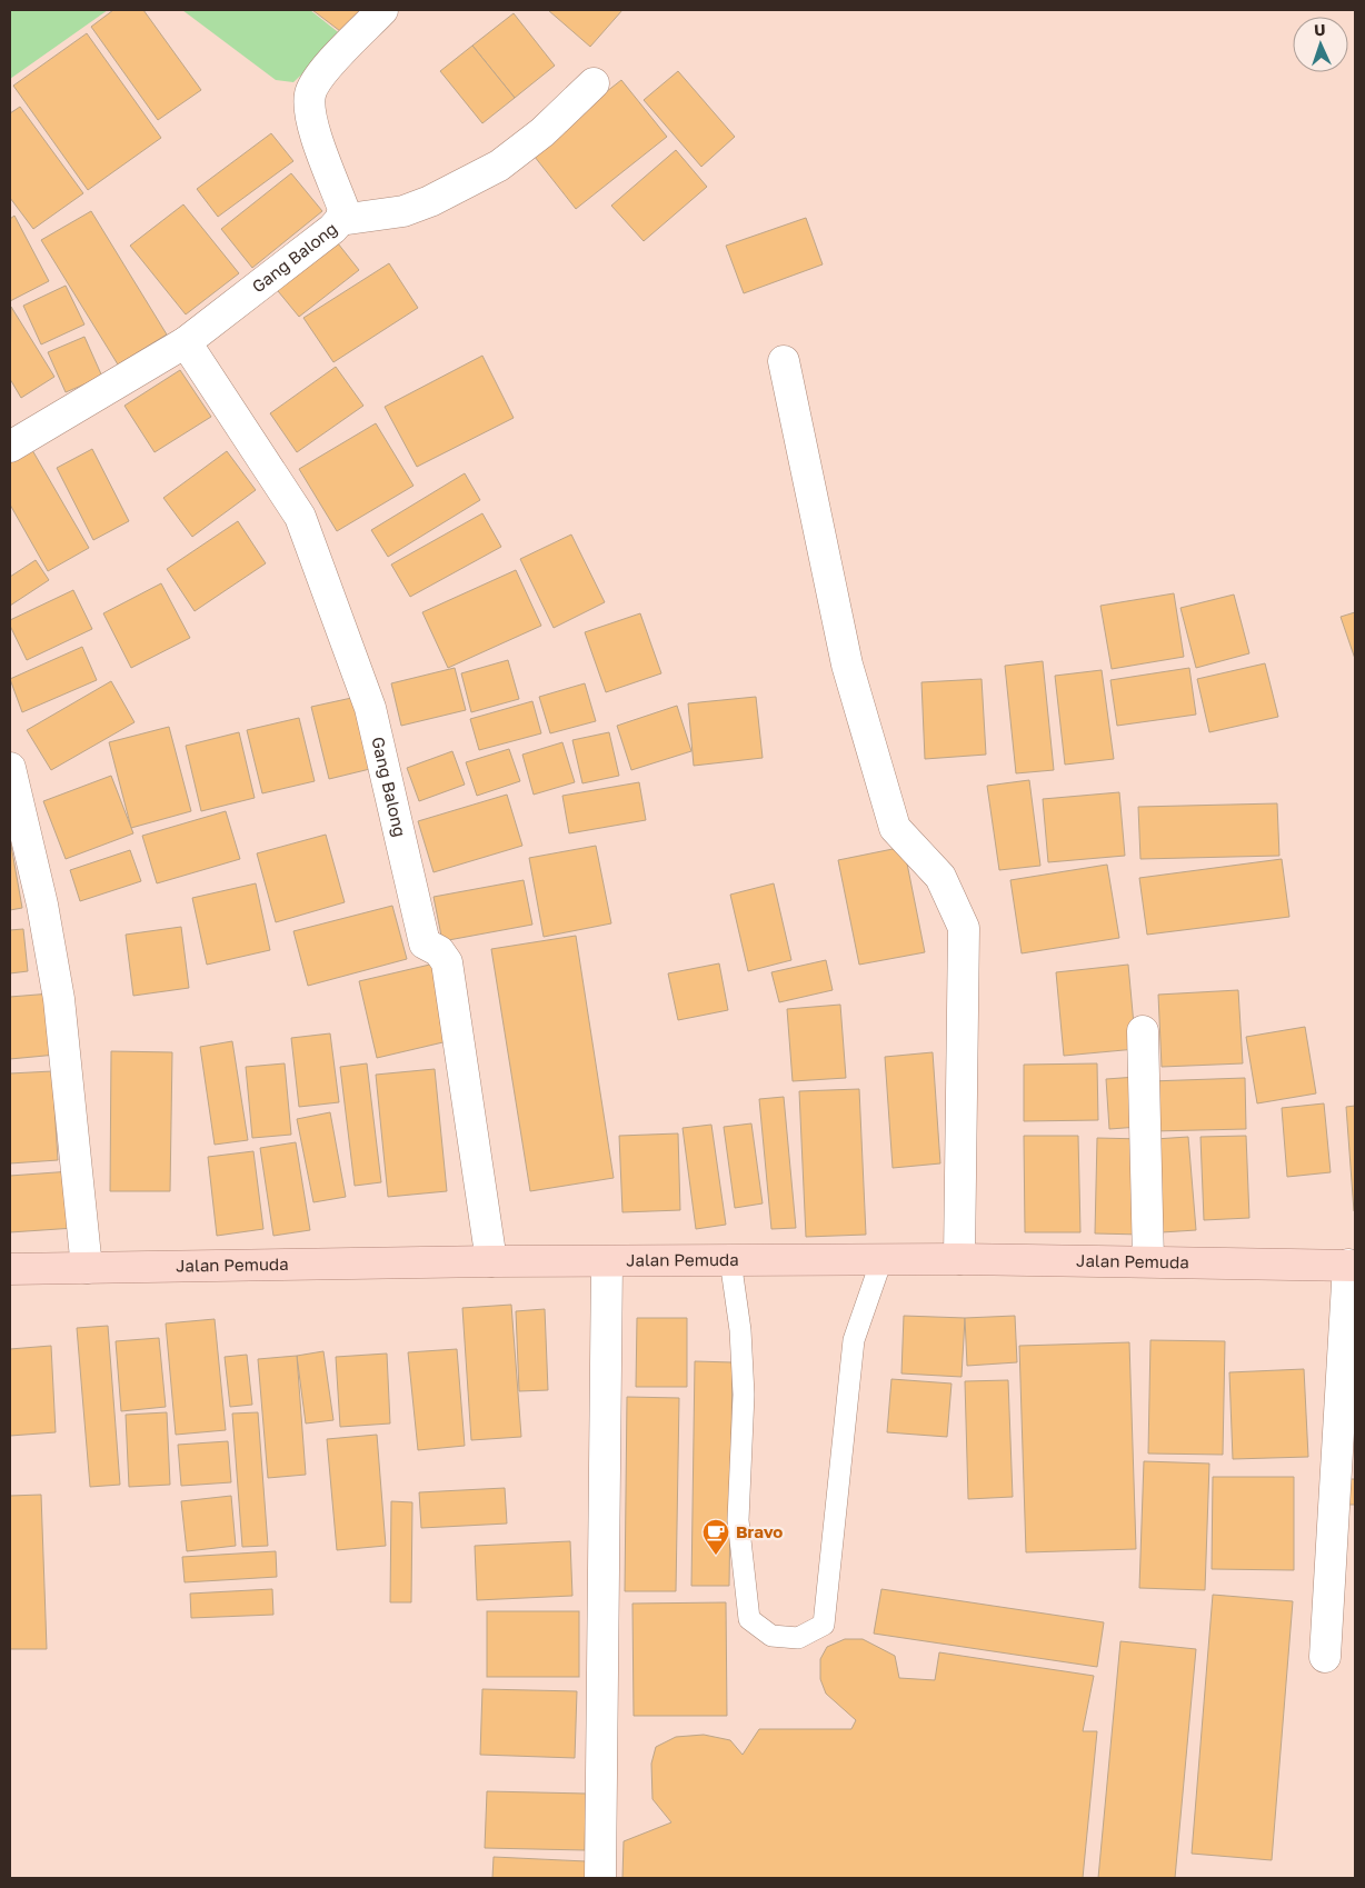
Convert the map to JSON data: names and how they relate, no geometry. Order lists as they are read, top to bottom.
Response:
{
  "streets": {
    "main road": ["Jalan Pemuda"],
    "street": ["Gang Balong"]
  },
  "crossings": [
    ["Gang Balong", "Jalan Pemuda"]
  ],
  "places": {
    "cafe": ["Bravo"]
  },
  "north": "top"
}
